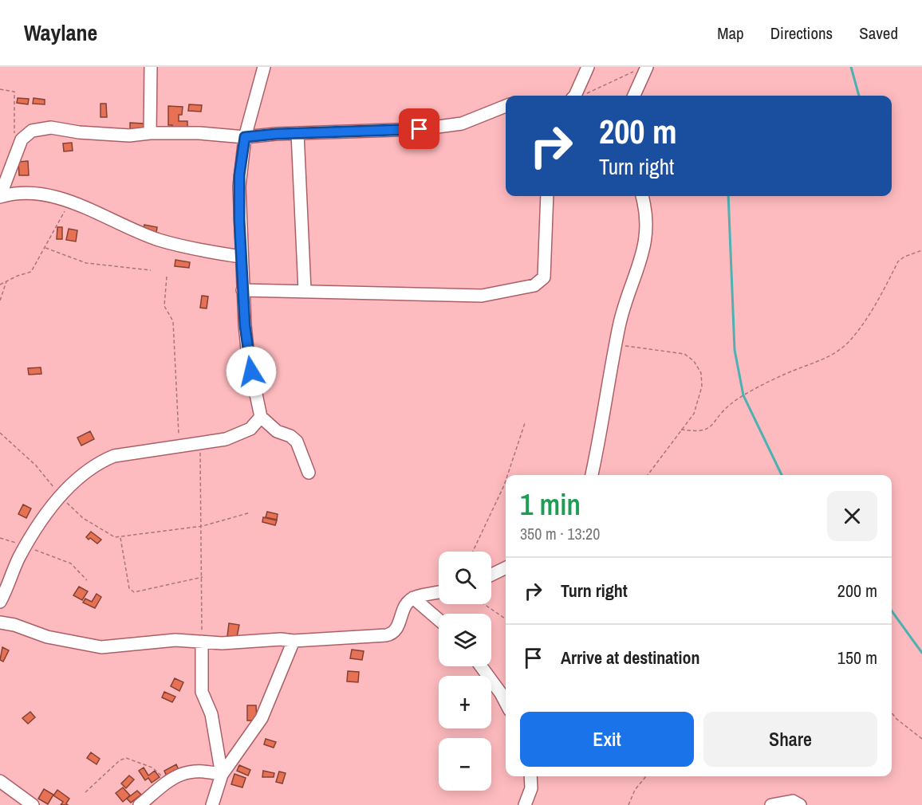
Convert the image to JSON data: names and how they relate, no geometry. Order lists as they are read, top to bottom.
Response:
{
  "page": {
    "header": "Waylane",
    "nav": ["Map", "Directions", "Saved"],
    "turn": ["200 m", "Turn right"],
    "heading": ["1 min", "350 m · 13:20"],
    "map_buttons": ["+", "−"],
    "list": [
      {
        "name": "Turn right",
        "value": "200 m"
      },
      {
        "name": "Arrive at destination",
        "value": "150 m"
      }
    ],
    "buttons": ["Exit", "Share"]
  }
}
